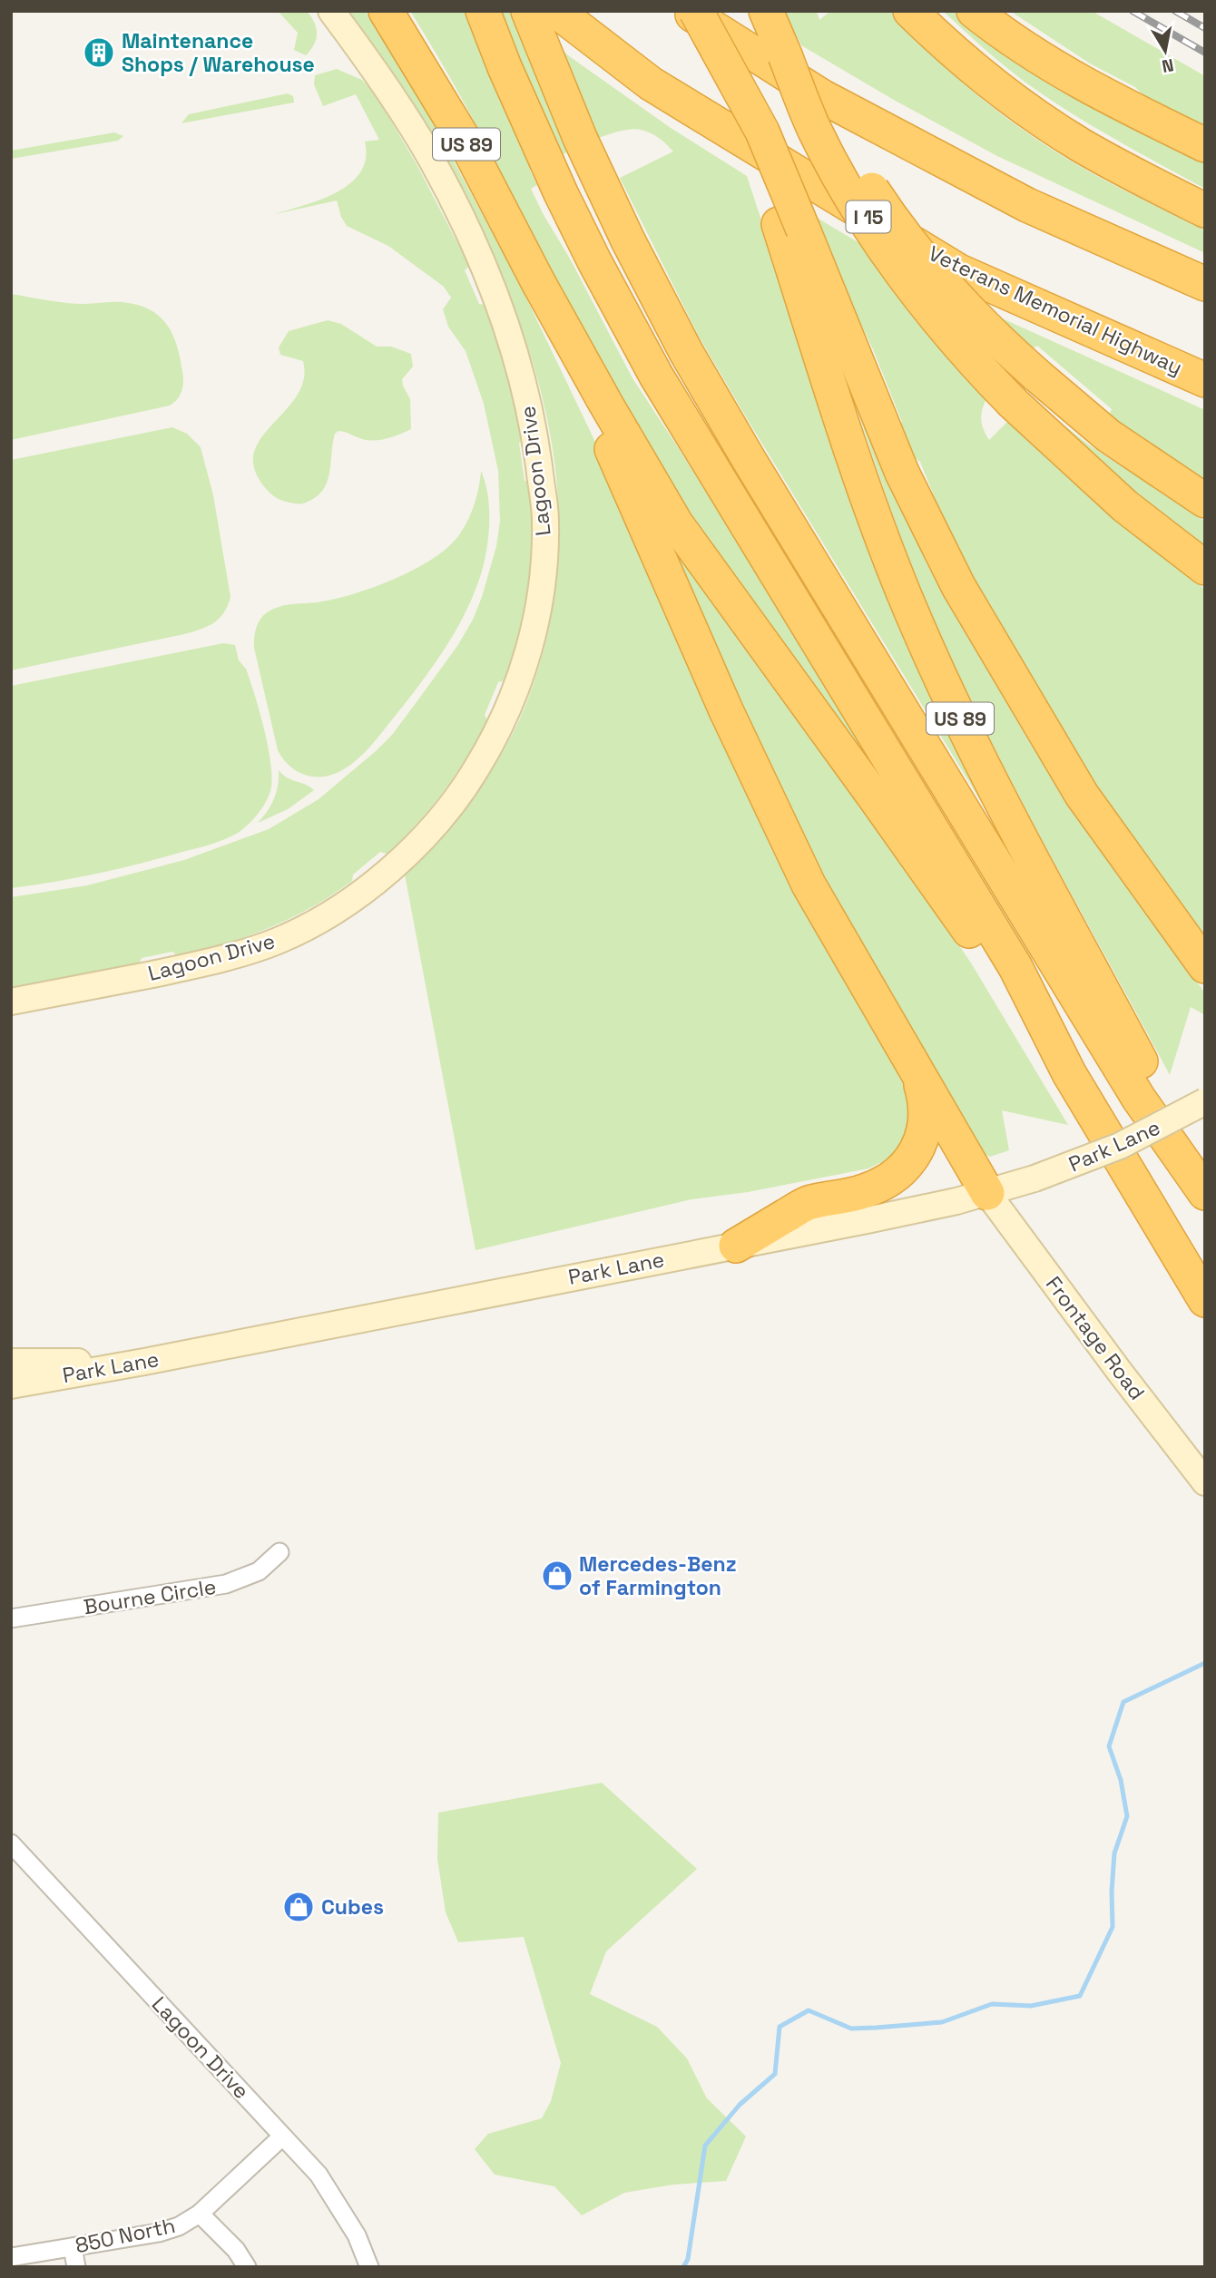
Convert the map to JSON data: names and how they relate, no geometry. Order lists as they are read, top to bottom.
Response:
{
  "streets": {
    "highway": ["US 89", "I 15", "Veterans Memorial Highway"],
    "main road": ["Lagoon Drive", "Park Lane", "Frontage Road"],
    "street": ["Bourne Circle", "850 North"]
  },
  "crossings": [
    ["Lagoon Drive", "850 North"],
    ["Park Lane", "Frontage Road"]
  ],
  "places": {
    "building": ["Maintenance Shops / Warehouse"],
    "shop": ["Mercedes-Benz of Farmington", "Cubes"]
  },
  "north": "bottom"
}
